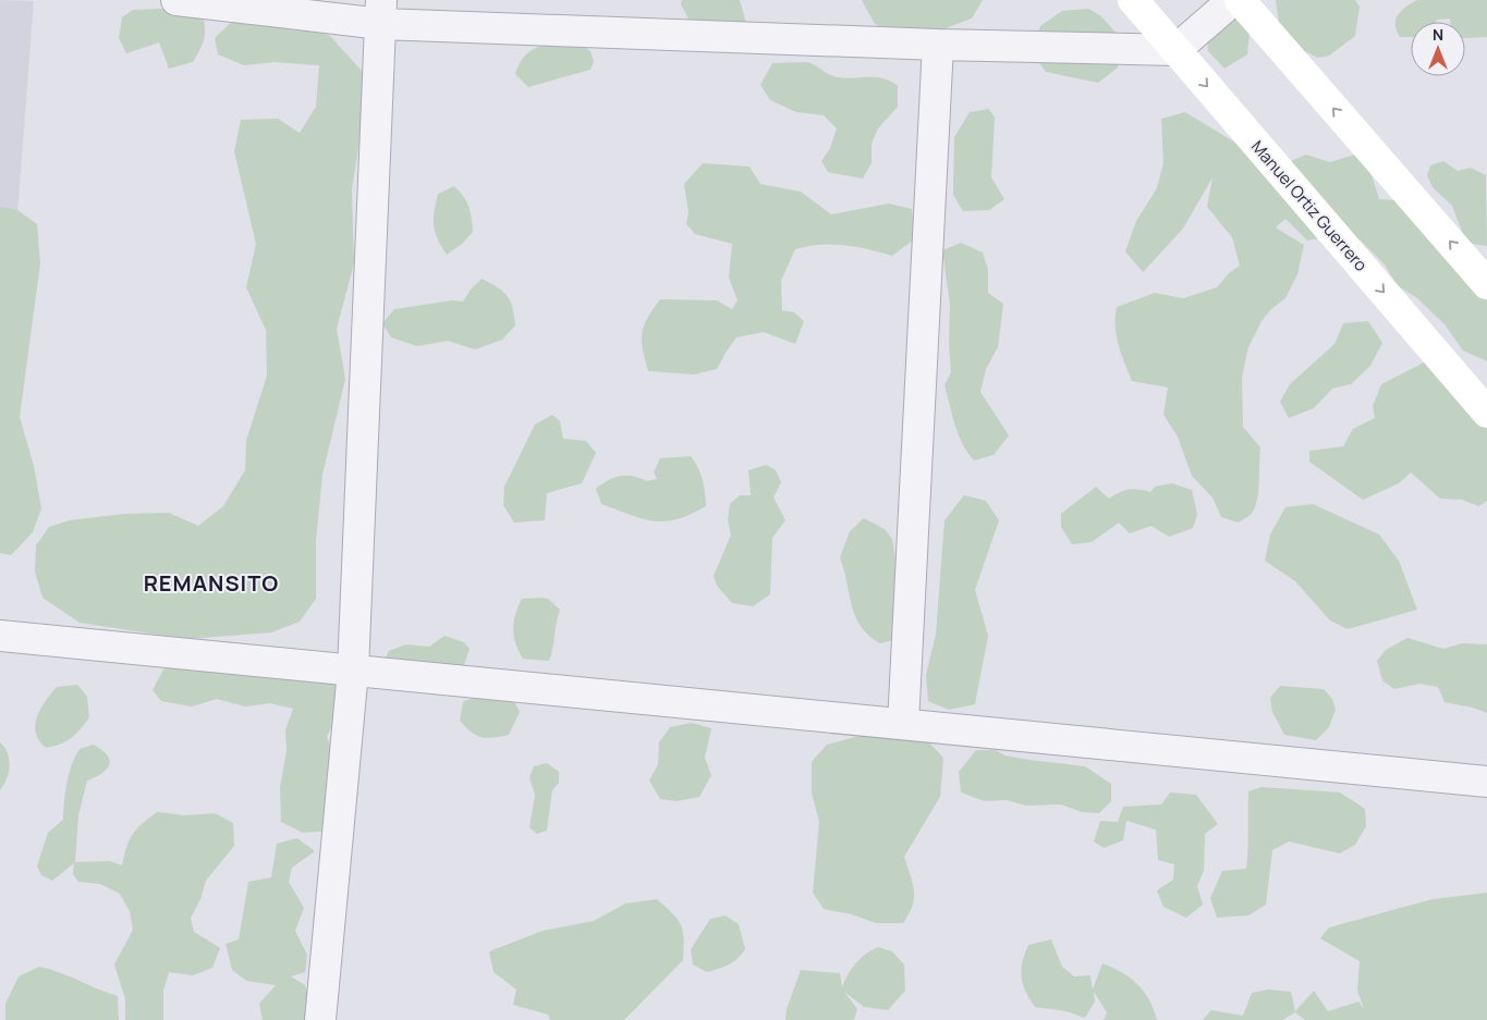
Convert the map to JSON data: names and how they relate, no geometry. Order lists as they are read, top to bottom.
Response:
{
  "streets": {
    "street": ["Manuel Ortiz Guerrero"]
  },
  "districts": ["REMANSITO"],
  "north": "top"
}
